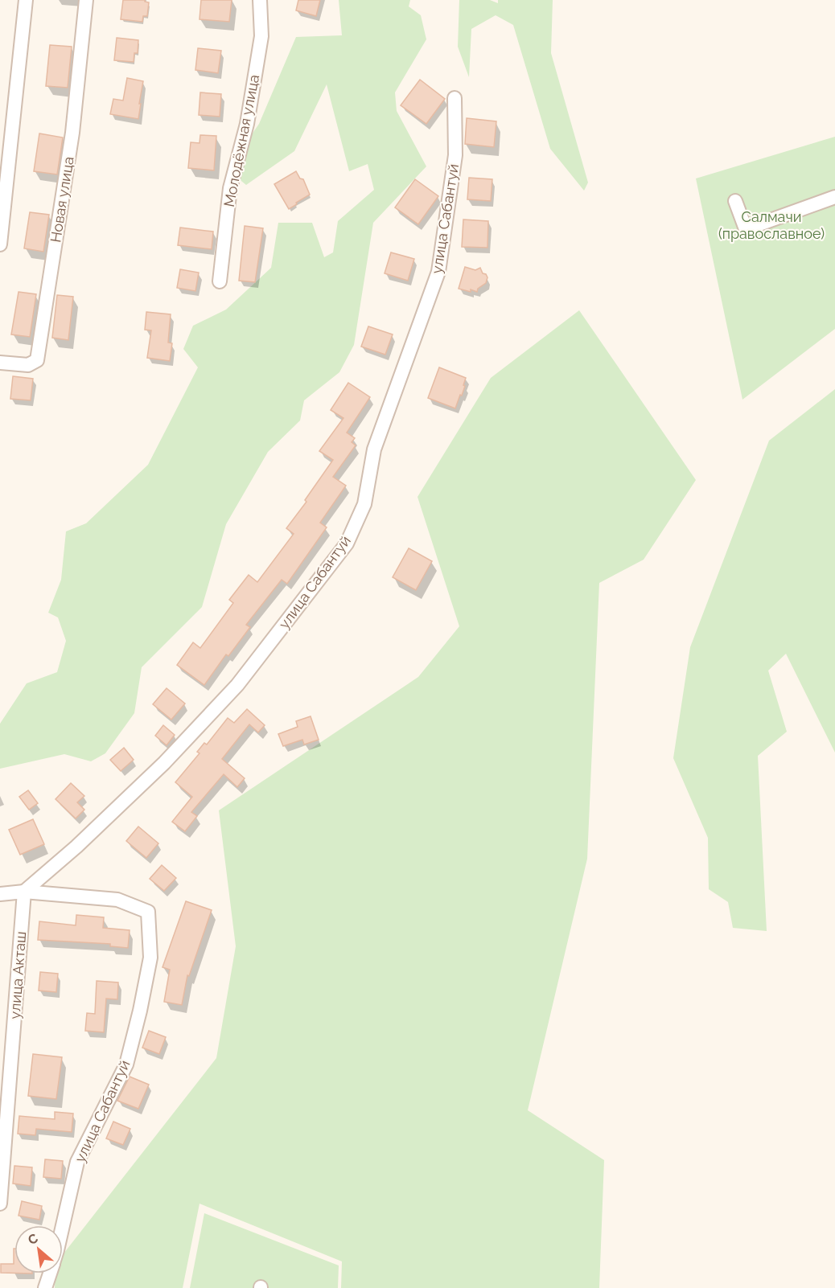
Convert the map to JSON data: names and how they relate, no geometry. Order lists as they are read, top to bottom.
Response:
{
  "streets": {
    "street": [
      "Молодёжная улица",
      "Новая улица",
      "улица Сабантуй",
      "улица Акташ"
    ]
  },
  "crossings": [
    ["улица Сабантуй", "улица Акташ"]
  ],
  "parks": ["Салмачи (православное)"],
  "north": "top left"
}
